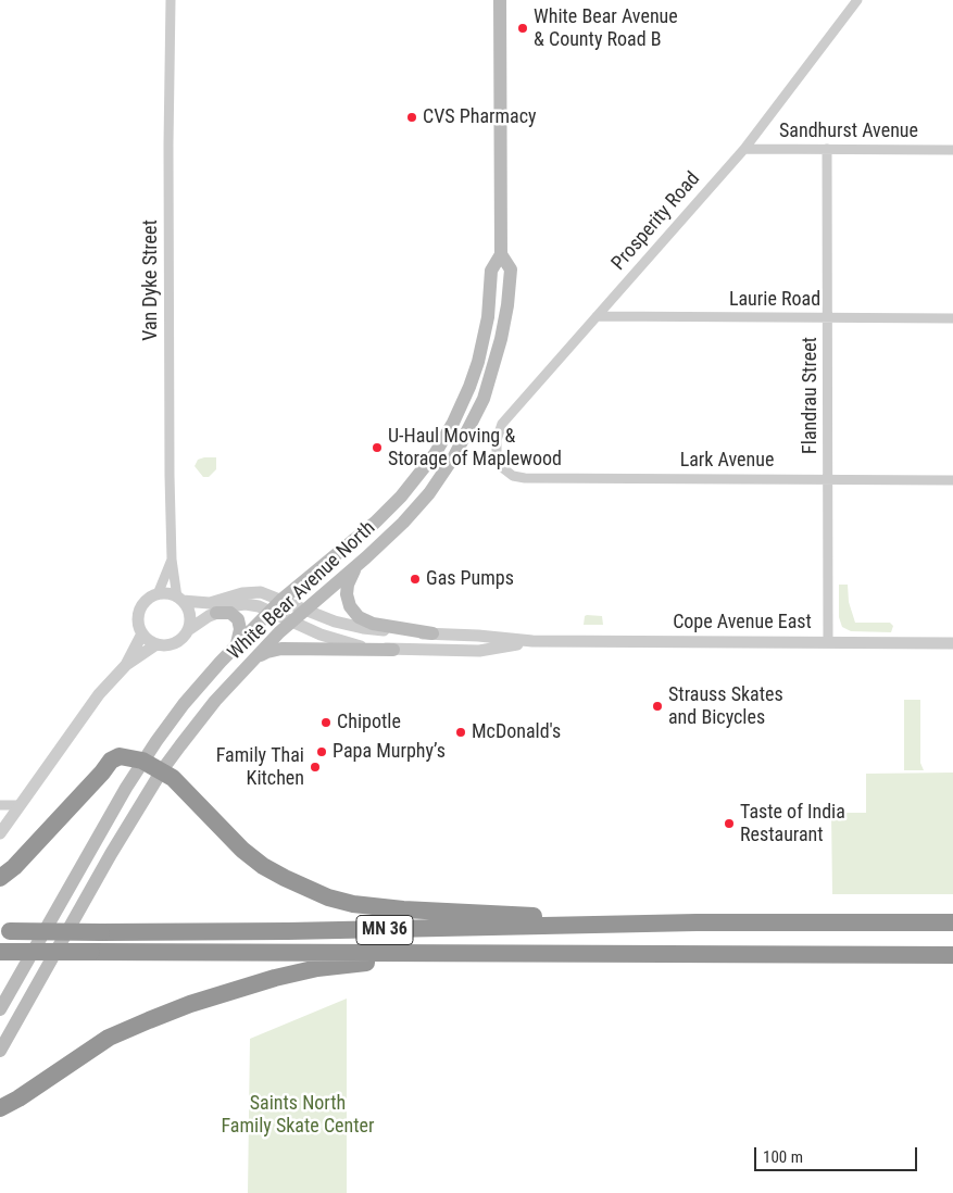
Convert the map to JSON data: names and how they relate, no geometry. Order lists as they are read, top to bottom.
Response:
{
  "streets": {
    "highway": ["MN 36"],
    "main road": ["White Bear Avenue North"],
    "street": [
      "Sandhurst Avenue",
      "Prosperity Road",
      "Van Dyke Street",
      "Laurie Road",
      "Flandrau Street",
      "Lark Avenue",
      "Cope Avenue East"
    ]
  },
  "crossings": [
    ["Sandhurst Avenue", "Prosperity Road"],
    ["Sandhurst Avenue", "Flandrau Street"],
    ["Prosperity Road", "Laurie Road"],
    ["Prosperity Road", "Lark Avenue"],
    ["Van Dyke Street", "Cope Avenue East"],
    ["Laurie Road", "Flandrau Street"],
    ["Flandrau Street", "Lark Avenue"],
    ["Flandrau Street", "Cope Avenue East"],
    ["White Bear Avenue North", "Cope Avenue East"]
  ],
  "parks": ["Saints North Family Skate Center"],
  "places": [
    "White Bear Avenue & County Road B",
    "CVS Pharmacy",
    "U-Haul Moving & Storage of Maplewood",
    "Gas Pumps",
    "Strauss Skates and Bicycles",
    "Chipotle",
    "McDonald's",
    "Papa Murphy’s",
    "Family Thai Kitchen",
    "Taste of India Restaurant"
  ],
  "scale_bar": "100 m"
}
